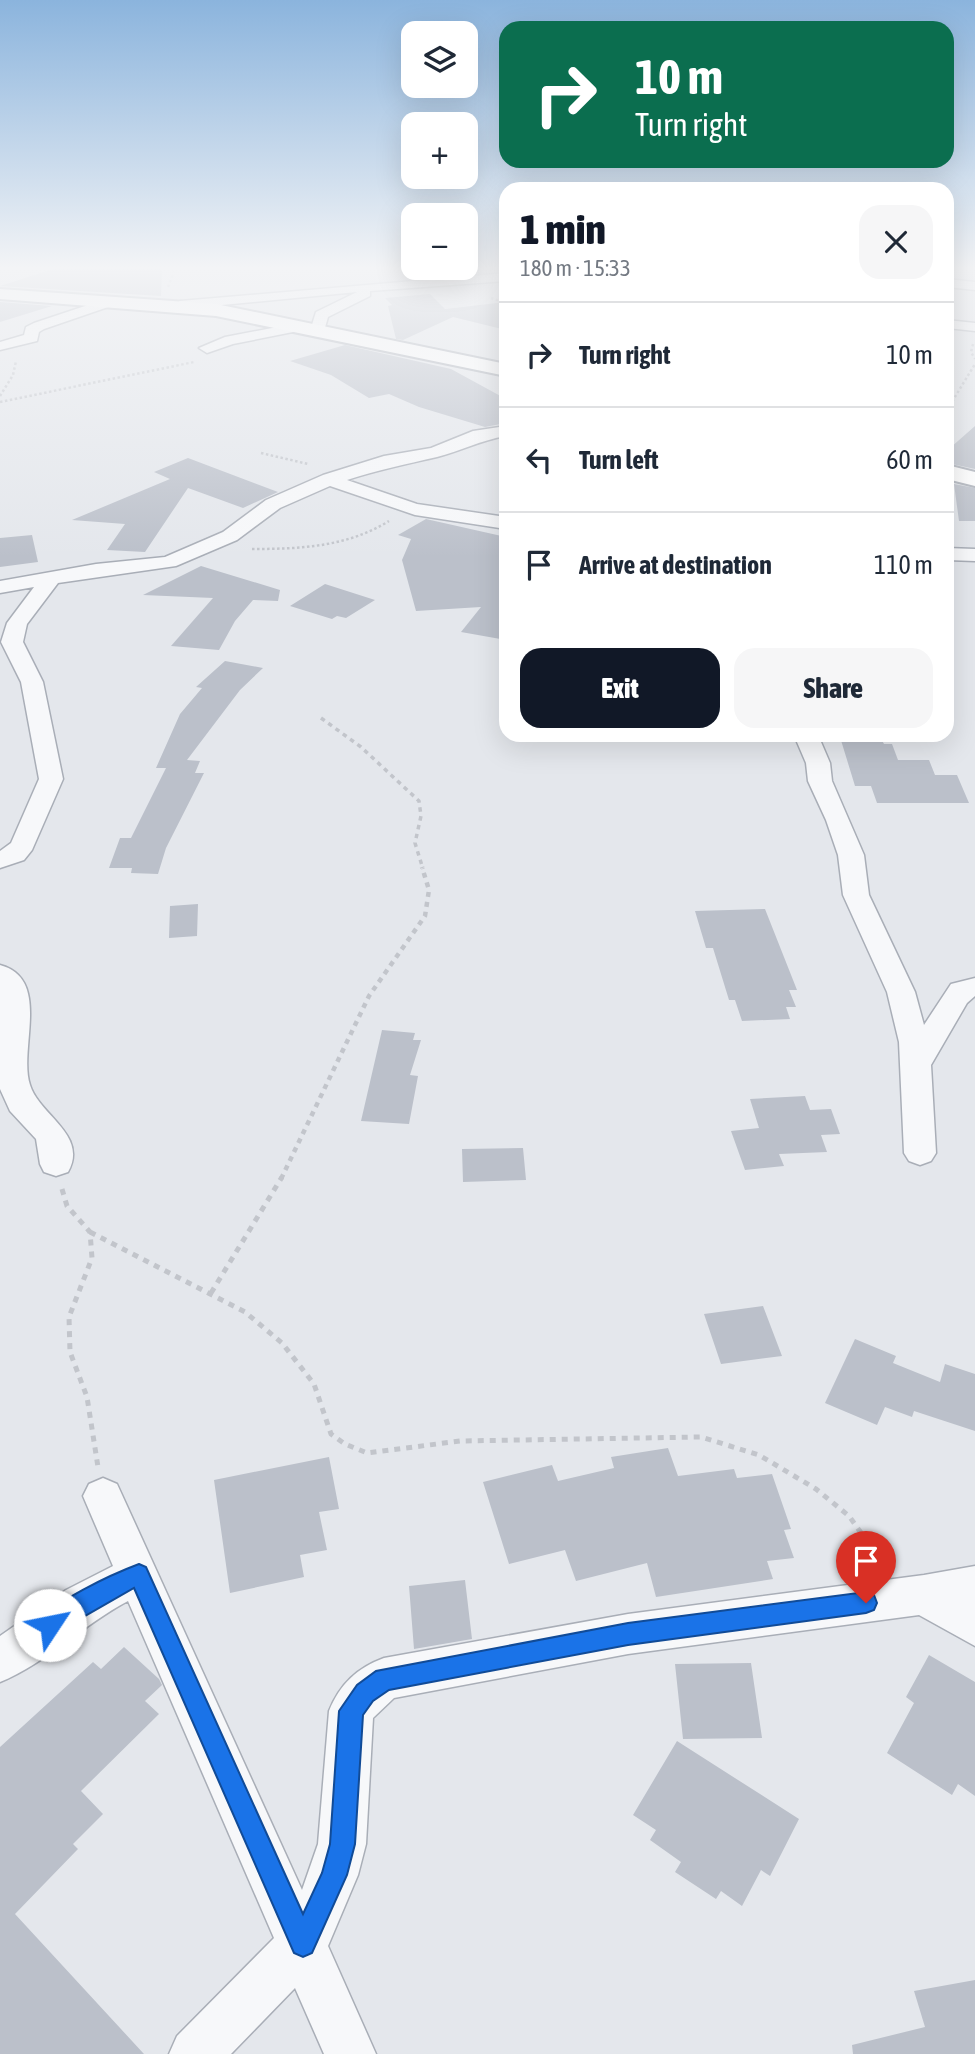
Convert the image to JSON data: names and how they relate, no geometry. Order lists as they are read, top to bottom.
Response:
{
  "page": {
    "map_buttons": ["+", "−"],
    "turn": ["10 m", "Turn right"],
    "heading": ["1 min", "180 m · 15:33"],
    "list": [
      {
        "name": "Turn right",
        "value": "10 m"
      },
      {
        "name": "Turn left",
        "value": "60 m"
      },
      {
        "name": "Arrive at destination",
        "value": "110 m"
      }
    ],
    "buttons": ["Exit", "Share"]
  }
}
